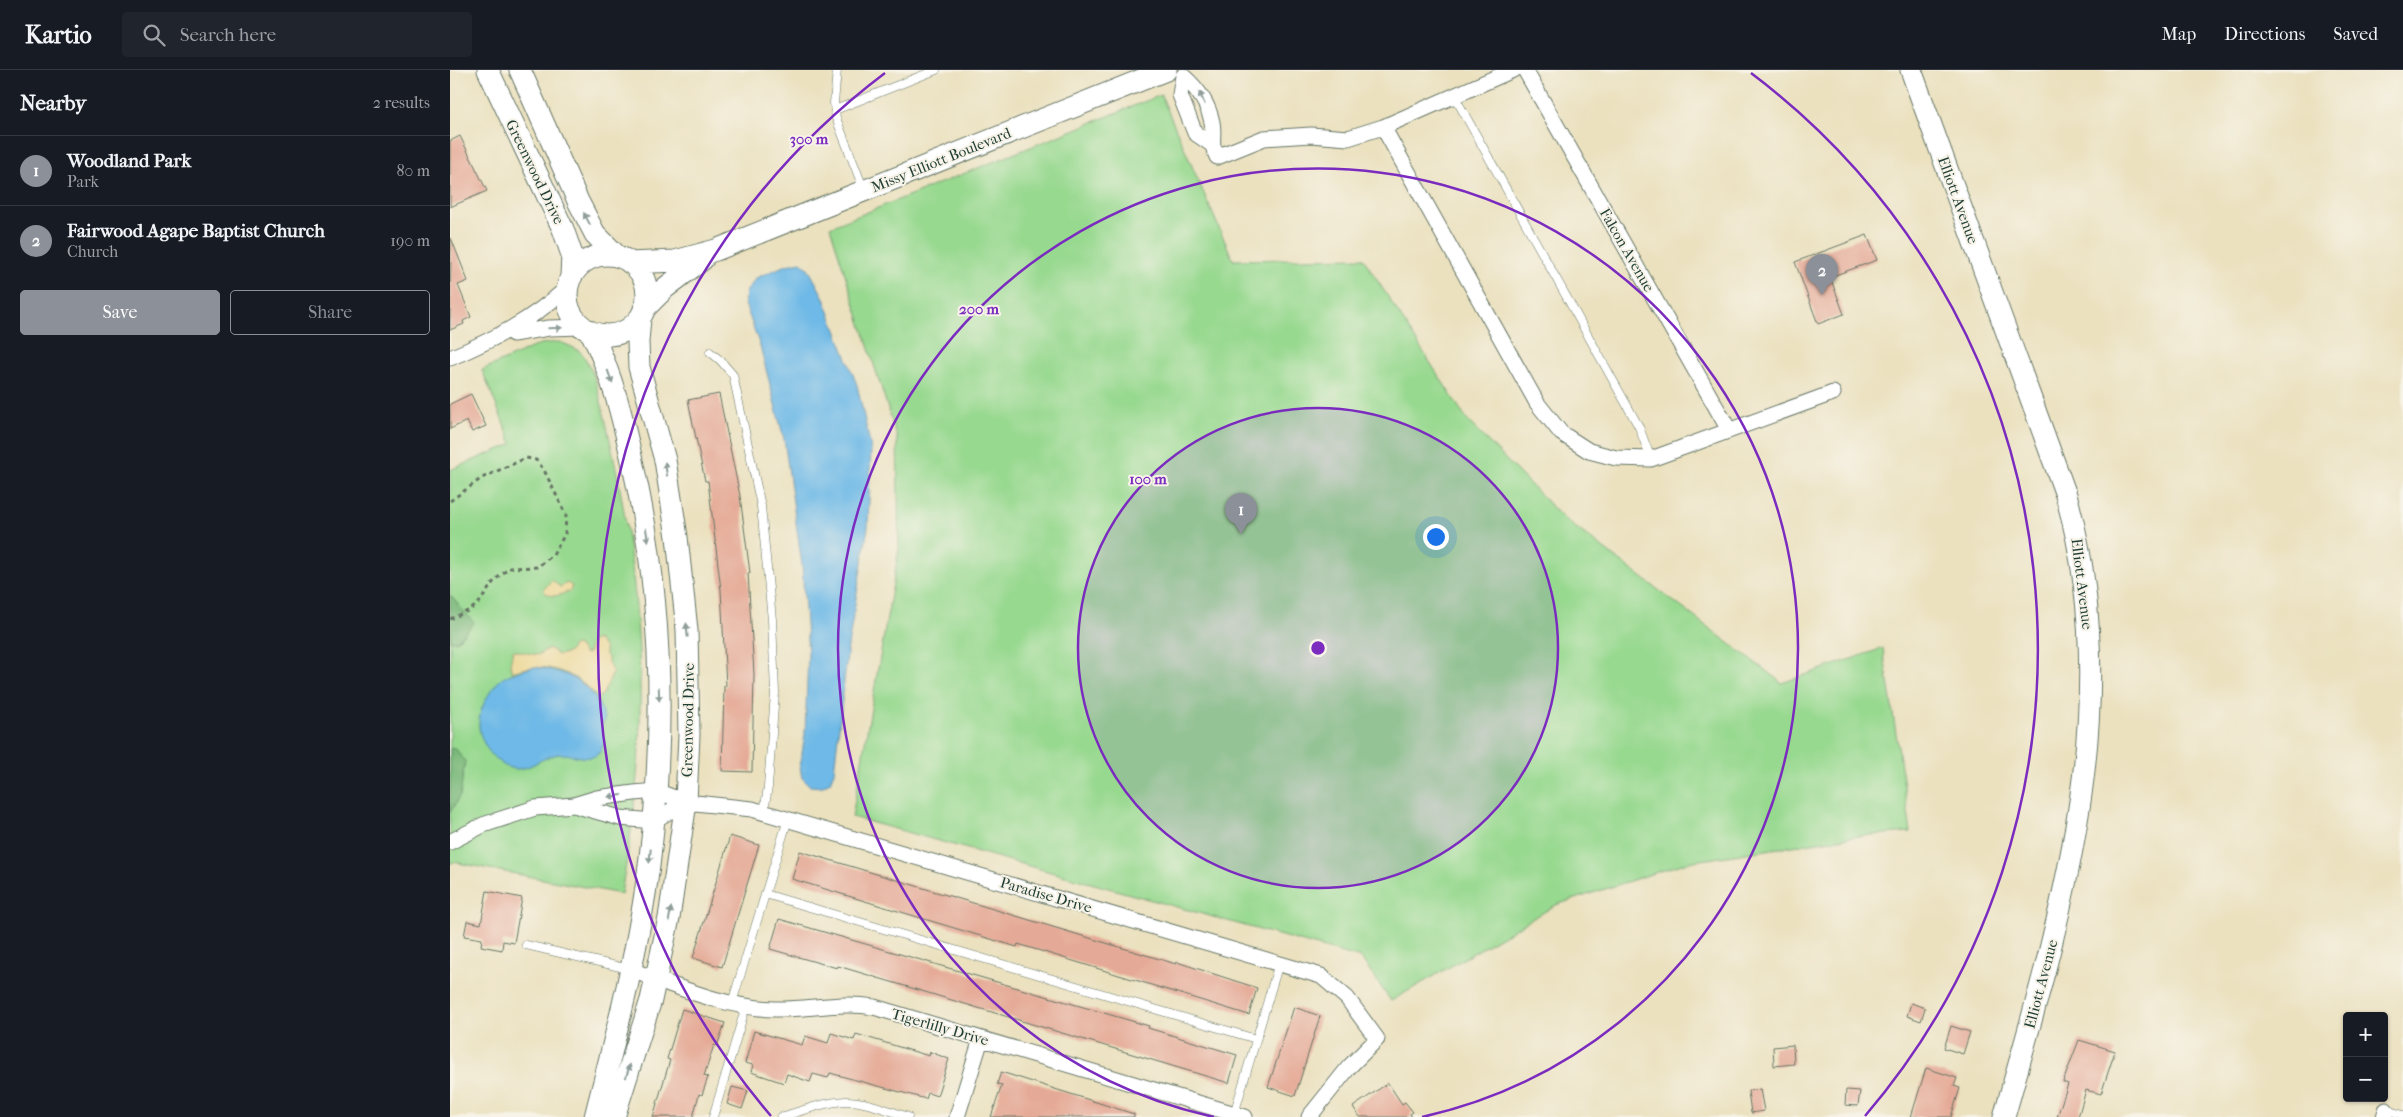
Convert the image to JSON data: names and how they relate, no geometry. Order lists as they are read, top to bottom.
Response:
{
  "streets": {
    "street": [
      "Missy Elliott Boulevard",
      "Greenwood Drive",
      "Elliott Avenue",
      "Falcon Avenue",
      "Paradise Drive",
      "Tigerlilly Drive"
    ]
  },
  "crossings": [
    ["Missy Elliott Boulevard", "Greenwood Drive"],
    ["Greenwood Drive", "Paradise Drive"],
    ["Greenwood Drive", "Tigerlilly Drive"]
  ],
  "page": {
    "header": "Kartio",
    "search": "Search here",
    "nav": ["Map", "Directions", "Saved"],
    "heading": ["Nearby", "2 results"],
    "list": [
      {
        "mark": "1",
        "name": "Woodland Park",
        "note": "Park",
        "value": "80 m"
      },
      {
        "mark": "2",
        "name": "Fairwood Agape Baptist Church",
        "note": "Church",
        "value": "190 m"
      }
    ],
    "pins": ["2", "1"],
    "buttons": ["Save", "Share"],
    "map_buttons": ["+", "−"]
  },
  "rings": ["300 m", "200 m", "100 m"]
}
